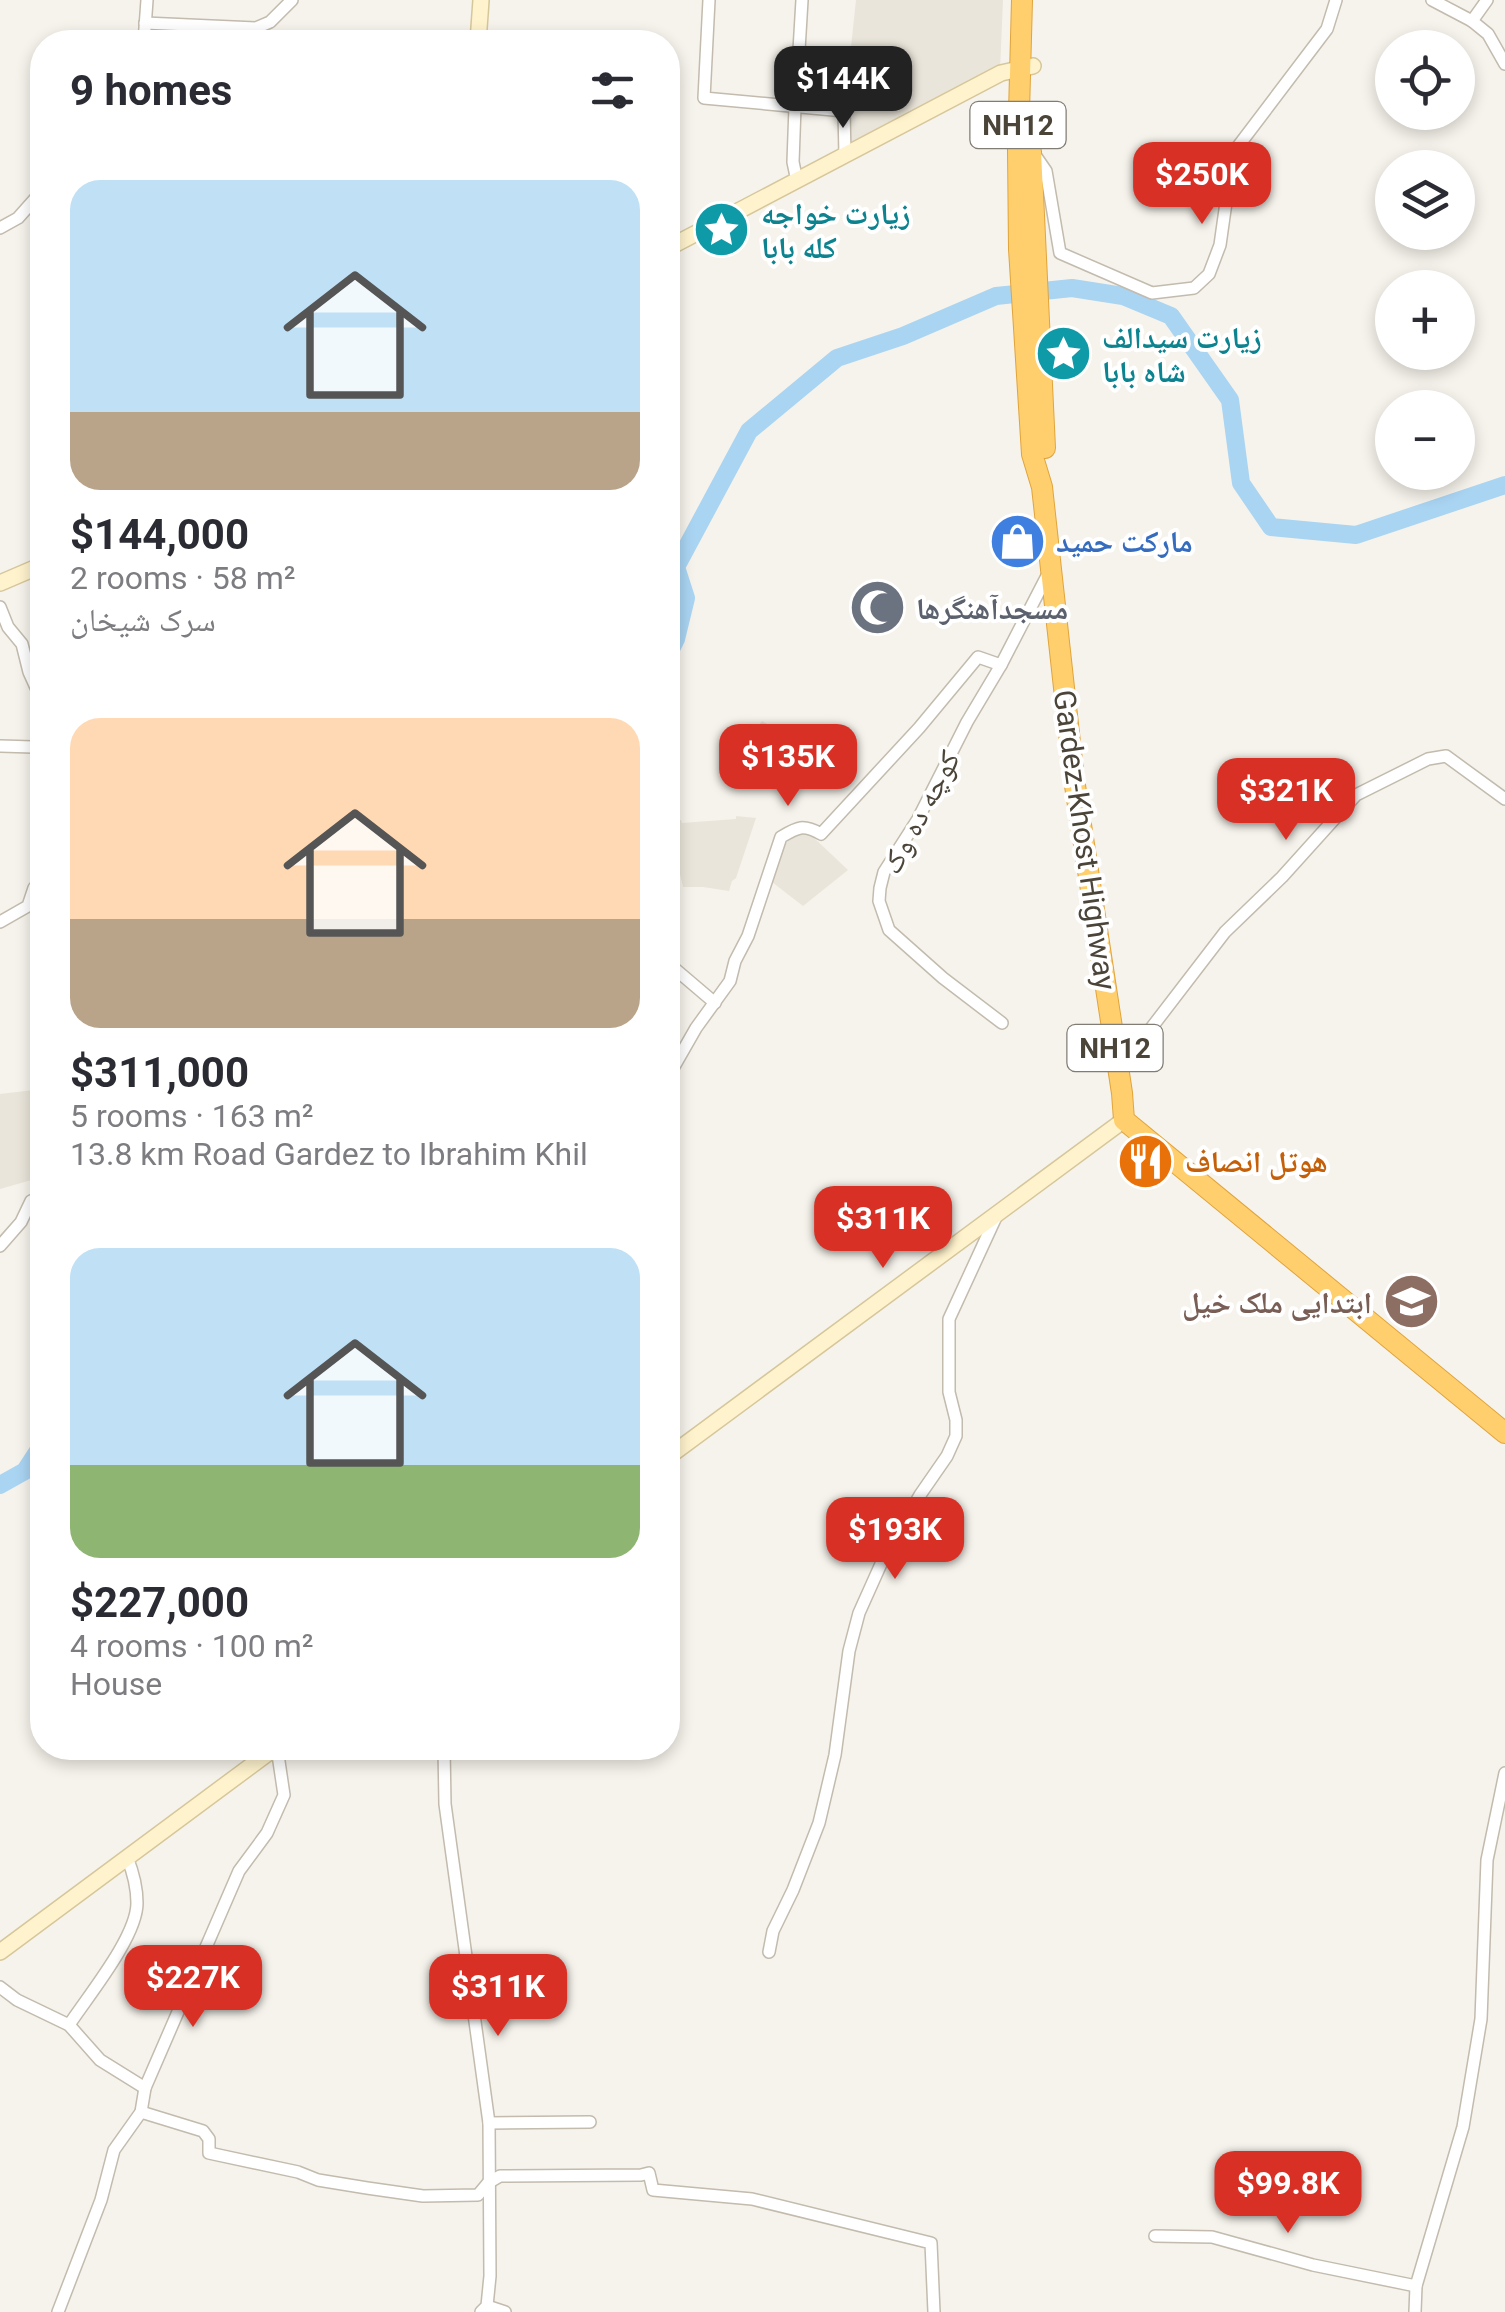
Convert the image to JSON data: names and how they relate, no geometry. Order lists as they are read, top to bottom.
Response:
{
  "streets": {
    "highway": ["NH12", "Gardez-Khost Highway"],
    "street": ["کوچه ده وک"]
  },
  "crossings": [
    ["کوچه ده وک", "Gardez-Khost Highway"]
  ],
  "places": {
    "place": ["زیارت خواجه کله بابا", "زیارت سیدالف شاه بابا"],
    "shop": ["مارکت حمید"],
    "mosque": ["مسجدآهنگرها"],
    "restaurant": ["هوتل انصاف"],
    "school or university": ["ابتدایی ملک خیل"]
  },
  "page": {
    "map_buttons": ["+", "−"],
    "heading": "9 homes",
    "price": [
      "$144K",
      "$250K",
      "$135K",
      "$321K",
      "$311K",
      "$193K",
      "$227K",
      "$311K",
      "$99.8K"
    ],
    "list": [
      {
        "name": "$144,000",
        "note": "2 rooms · 58 m² · سرک شیخان"
      },
      {
        "name": "$311,000",
        "note": "5 rooms · 163 m² · 13.8 km Road Gardez to Ibrahim Khil"
      },
      {
        "name": "$227,000",
        "note": "4 rooms · 100 m² · House"
      }
    ]
  }
}
